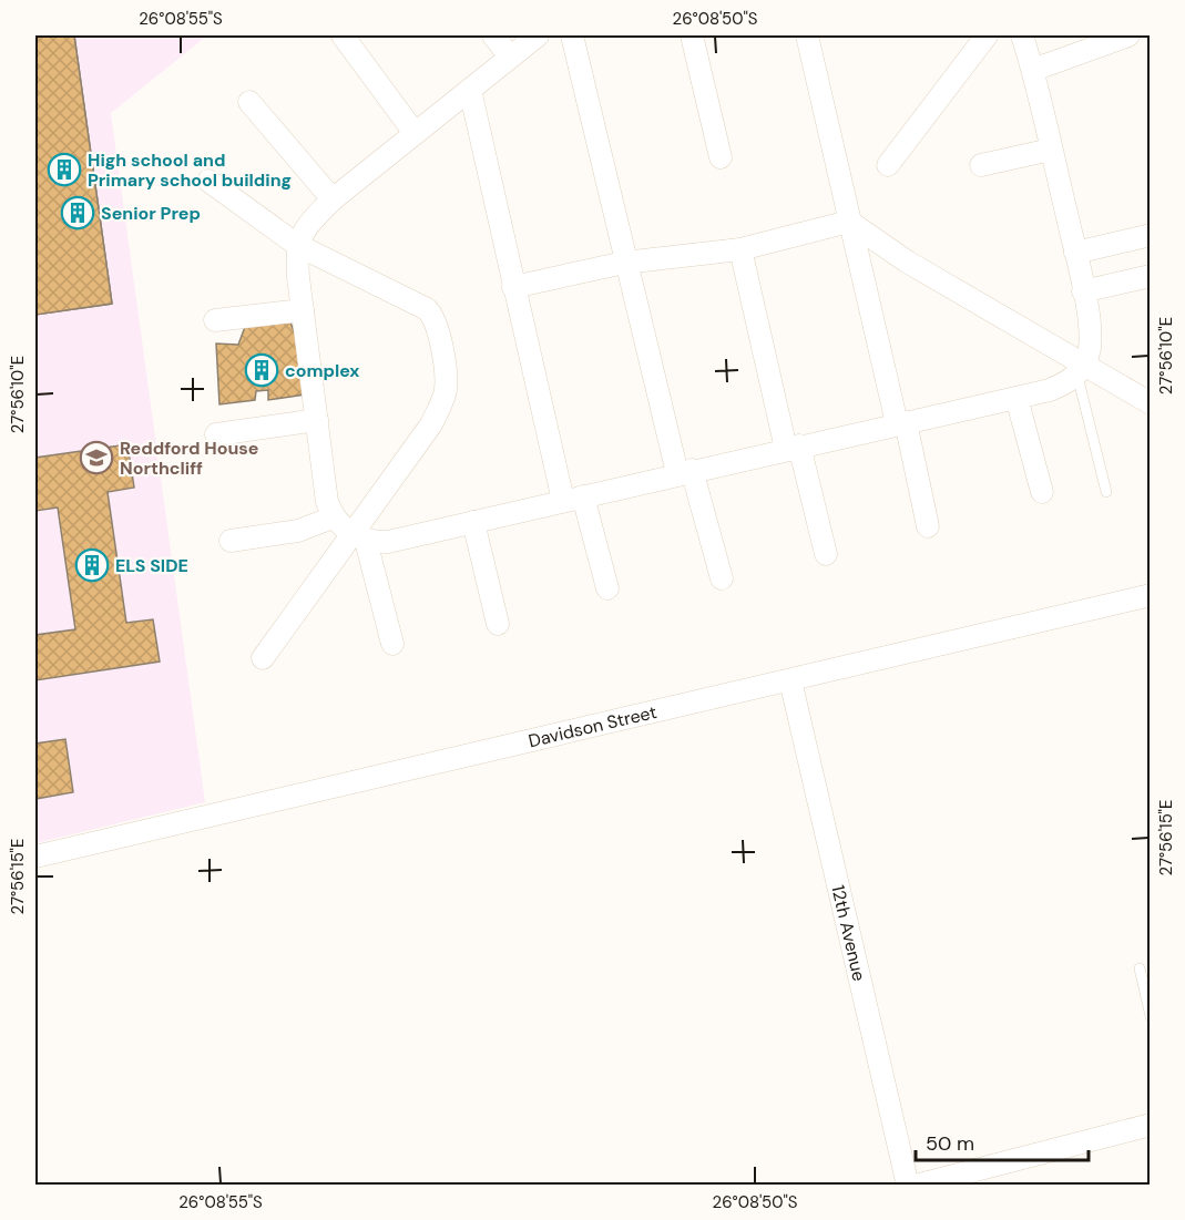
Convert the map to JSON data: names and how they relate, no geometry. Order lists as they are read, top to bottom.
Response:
{
  "streets": {
    "street": ["Davidson Street", "12th Avenue"]
  },
  "crossings": [
    ["Davidson Street", "12th Avenue"]
  ],
  "places": {
    "building": [
      "High school and Primary school building",
      "Senior Prep",
      "complex",
      "ELS SIDE"
    ],
    "school or university": ["Reddford House Northcliff"]
  },
  "scale_bar": "50 m",
  "coordinates": [
    "26°08'55\"S",
    "26°08'50\"S",
    "27°56'10\"E",
    "27°56'15\"E"
  ]
}
